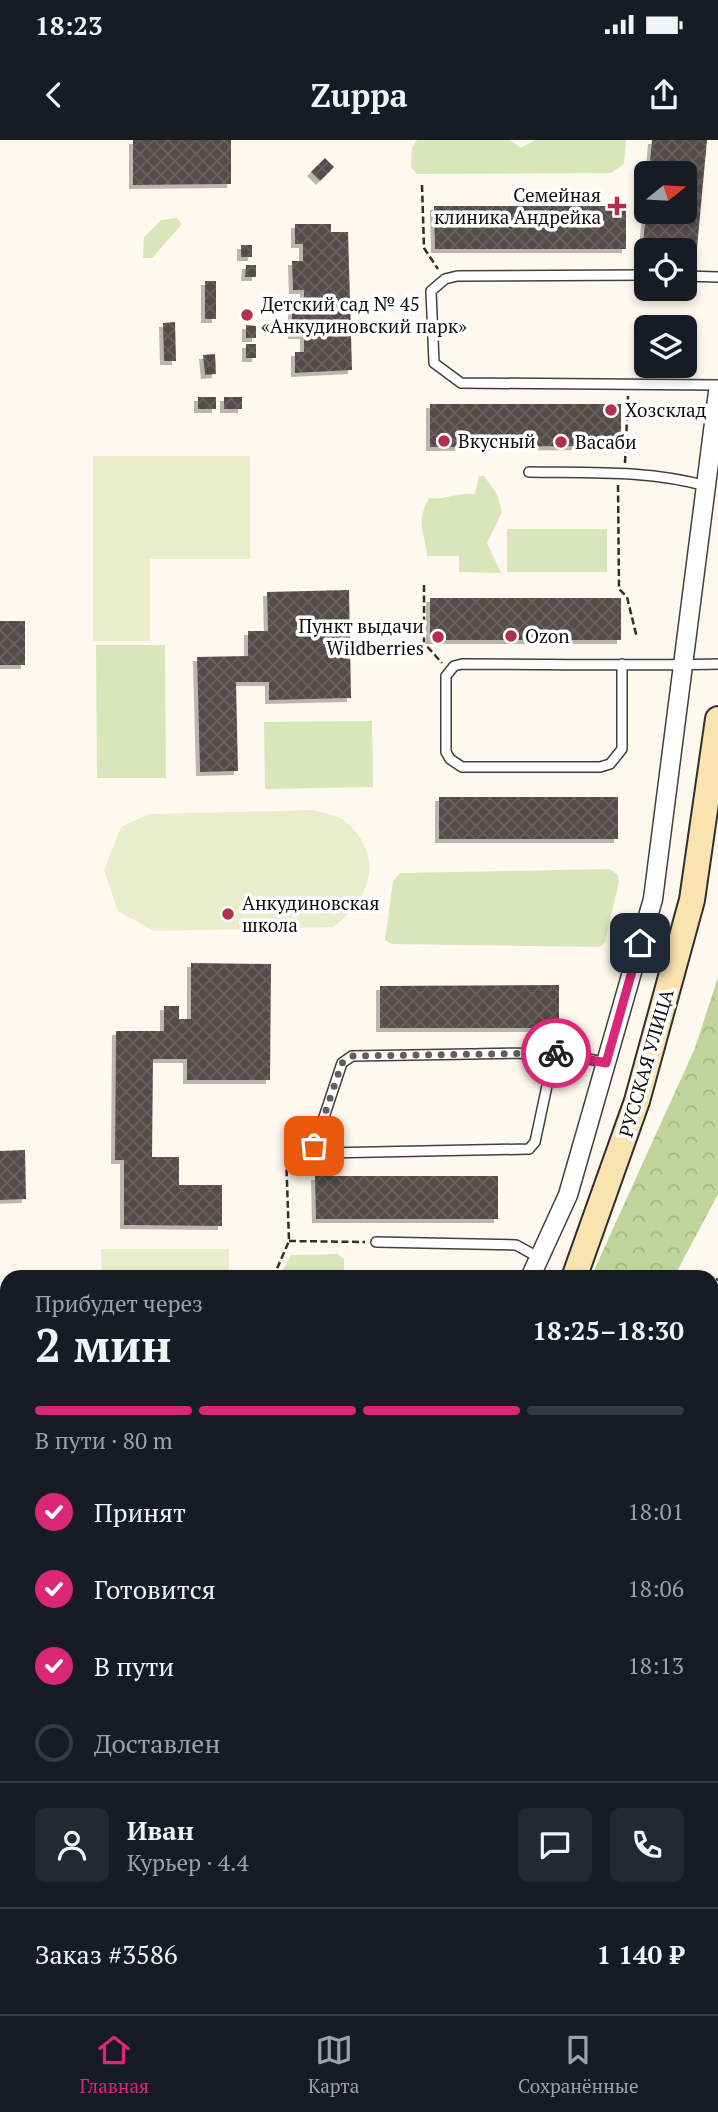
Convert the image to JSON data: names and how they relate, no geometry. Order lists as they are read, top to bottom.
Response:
{
  "streets": {
    "street": ["РУССКАЯ УЛИЦА"]
  },
  "places": {
    "health": ["Семейная клиника Андрейка"],
    "other": [
      "Детский сад № 45 «Анкудиновский парк»",
      "Хозсклад",
      "Вкусный",
      "Васаби",
      "Ozon",
      "Пункт выдачи Wildberries",
      "Анкудиновская школа"
    ]
  },
  "north": "right",
  "page": {
    "status": "18:23",
    "header": "Zuppa",
    "heading": ["2 мин", "Прибудет через", "18:25–18:30"],
    "panel": [
      "Иван",
      "Курьер · 4.4",
      "Заказ #3586",
      "1 140 ₽"
    ],
    "bar": "В пути · 80 m",
    "list": [
      ["Принят", "18:01"],
      ["Готовится", "18:06"],
      ["В пути", "18:13"],
      "Доставлен"
    ],
    "tabs": ["Главная", "Карта", "Сохранённые"]
  }
}
